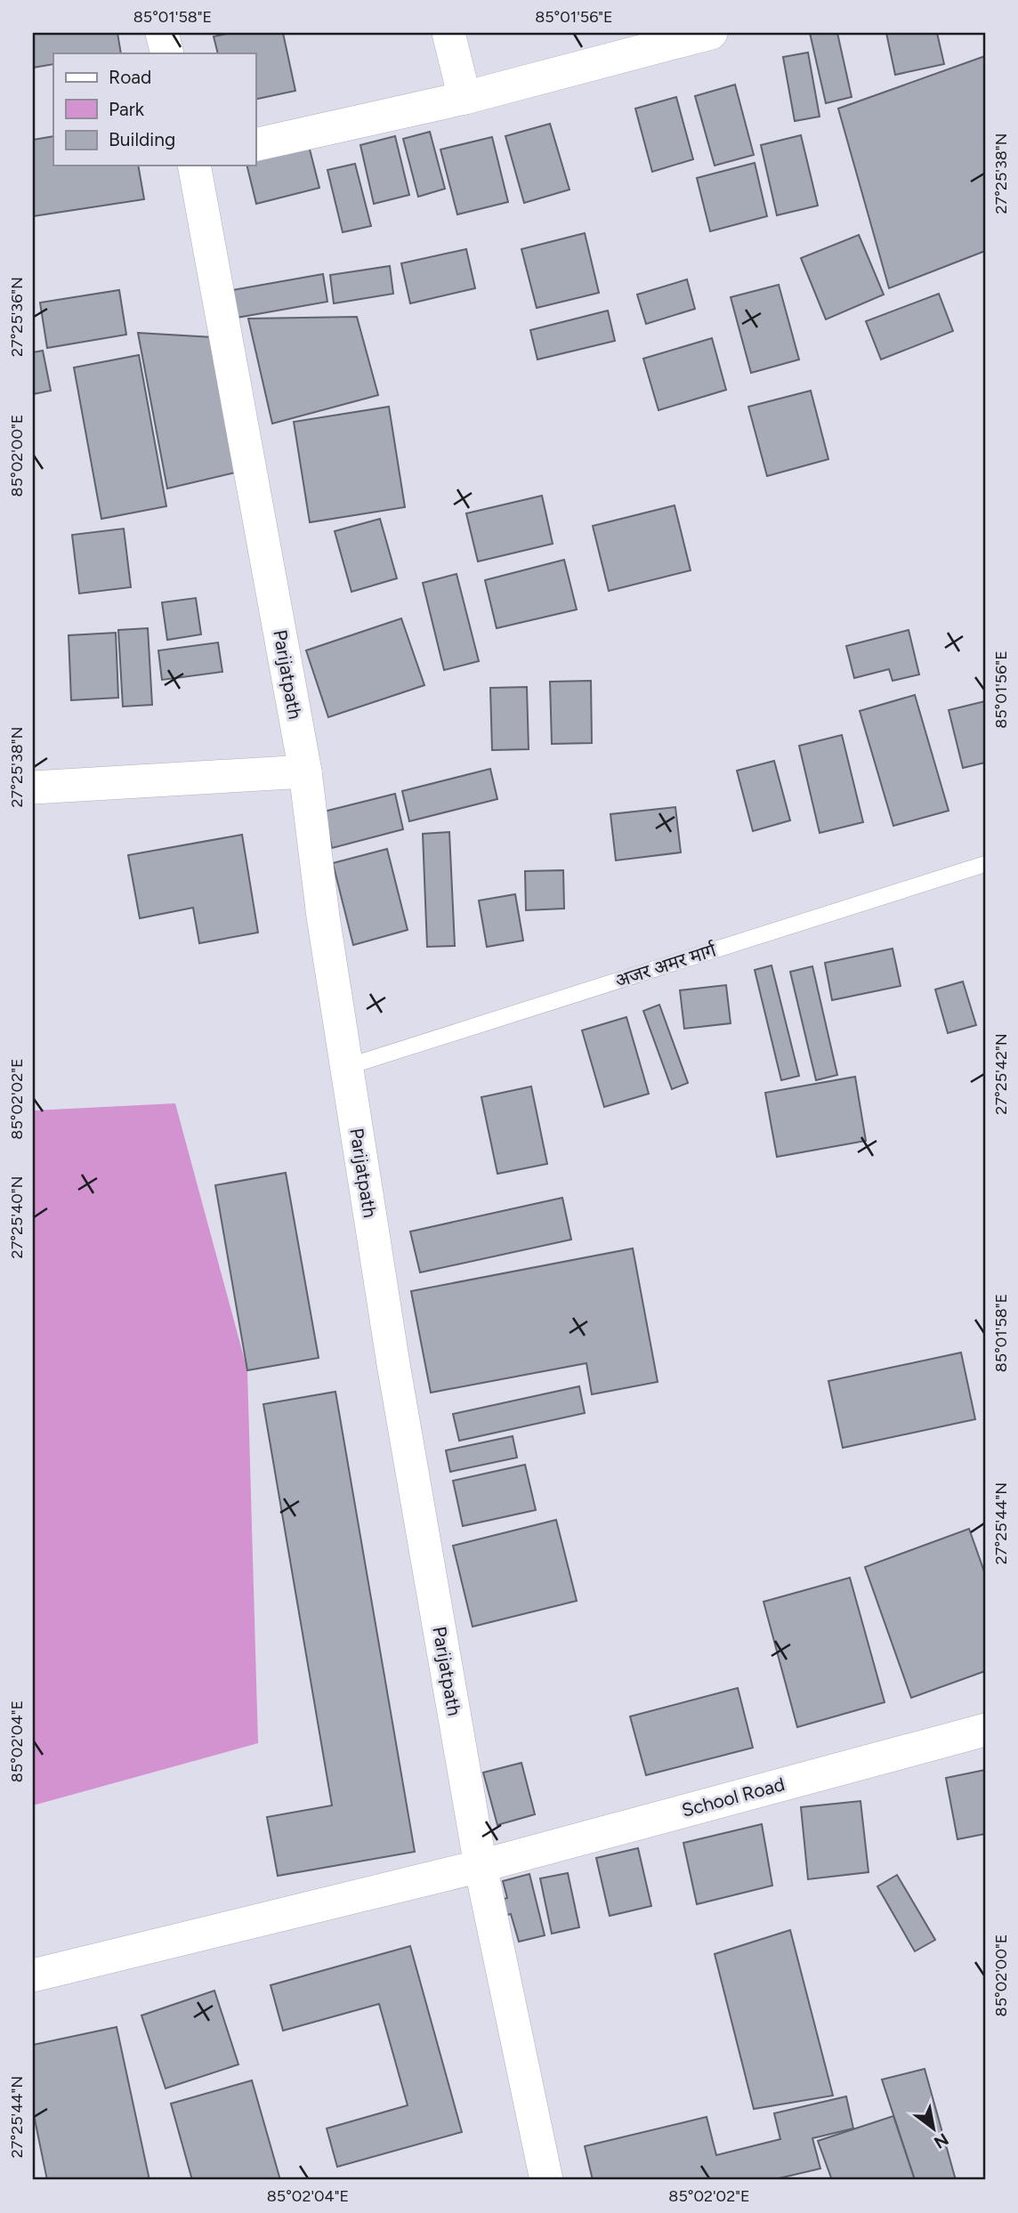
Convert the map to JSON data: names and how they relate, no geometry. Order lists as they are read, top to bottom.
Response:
{
  "streets": {
    "street": ["Parijatpath", "School Road"],
    "lane": ["अजर अमर मार्ग"]
  },
  "crossings": [
    ["Parijatpath", "अजर अमर मार्ग"],
    ["Parijatpath", "School Road"]
  ],
  "legend": ["Road", "Park", "Building"],
  "north": "bottom right",
  "coordinates": [
    "85°01'58\"E",
    "85°01'56\"E",
    "27°25'38\"N",
    "27°25'36\"N",
    "85°02'00\"E",
    "27°25'42\"N",
    "85°02'02\"E",
    "27°25'40\"N",
    "27°25'44\"N",
    "85°02'04\"E"
  ]
}
